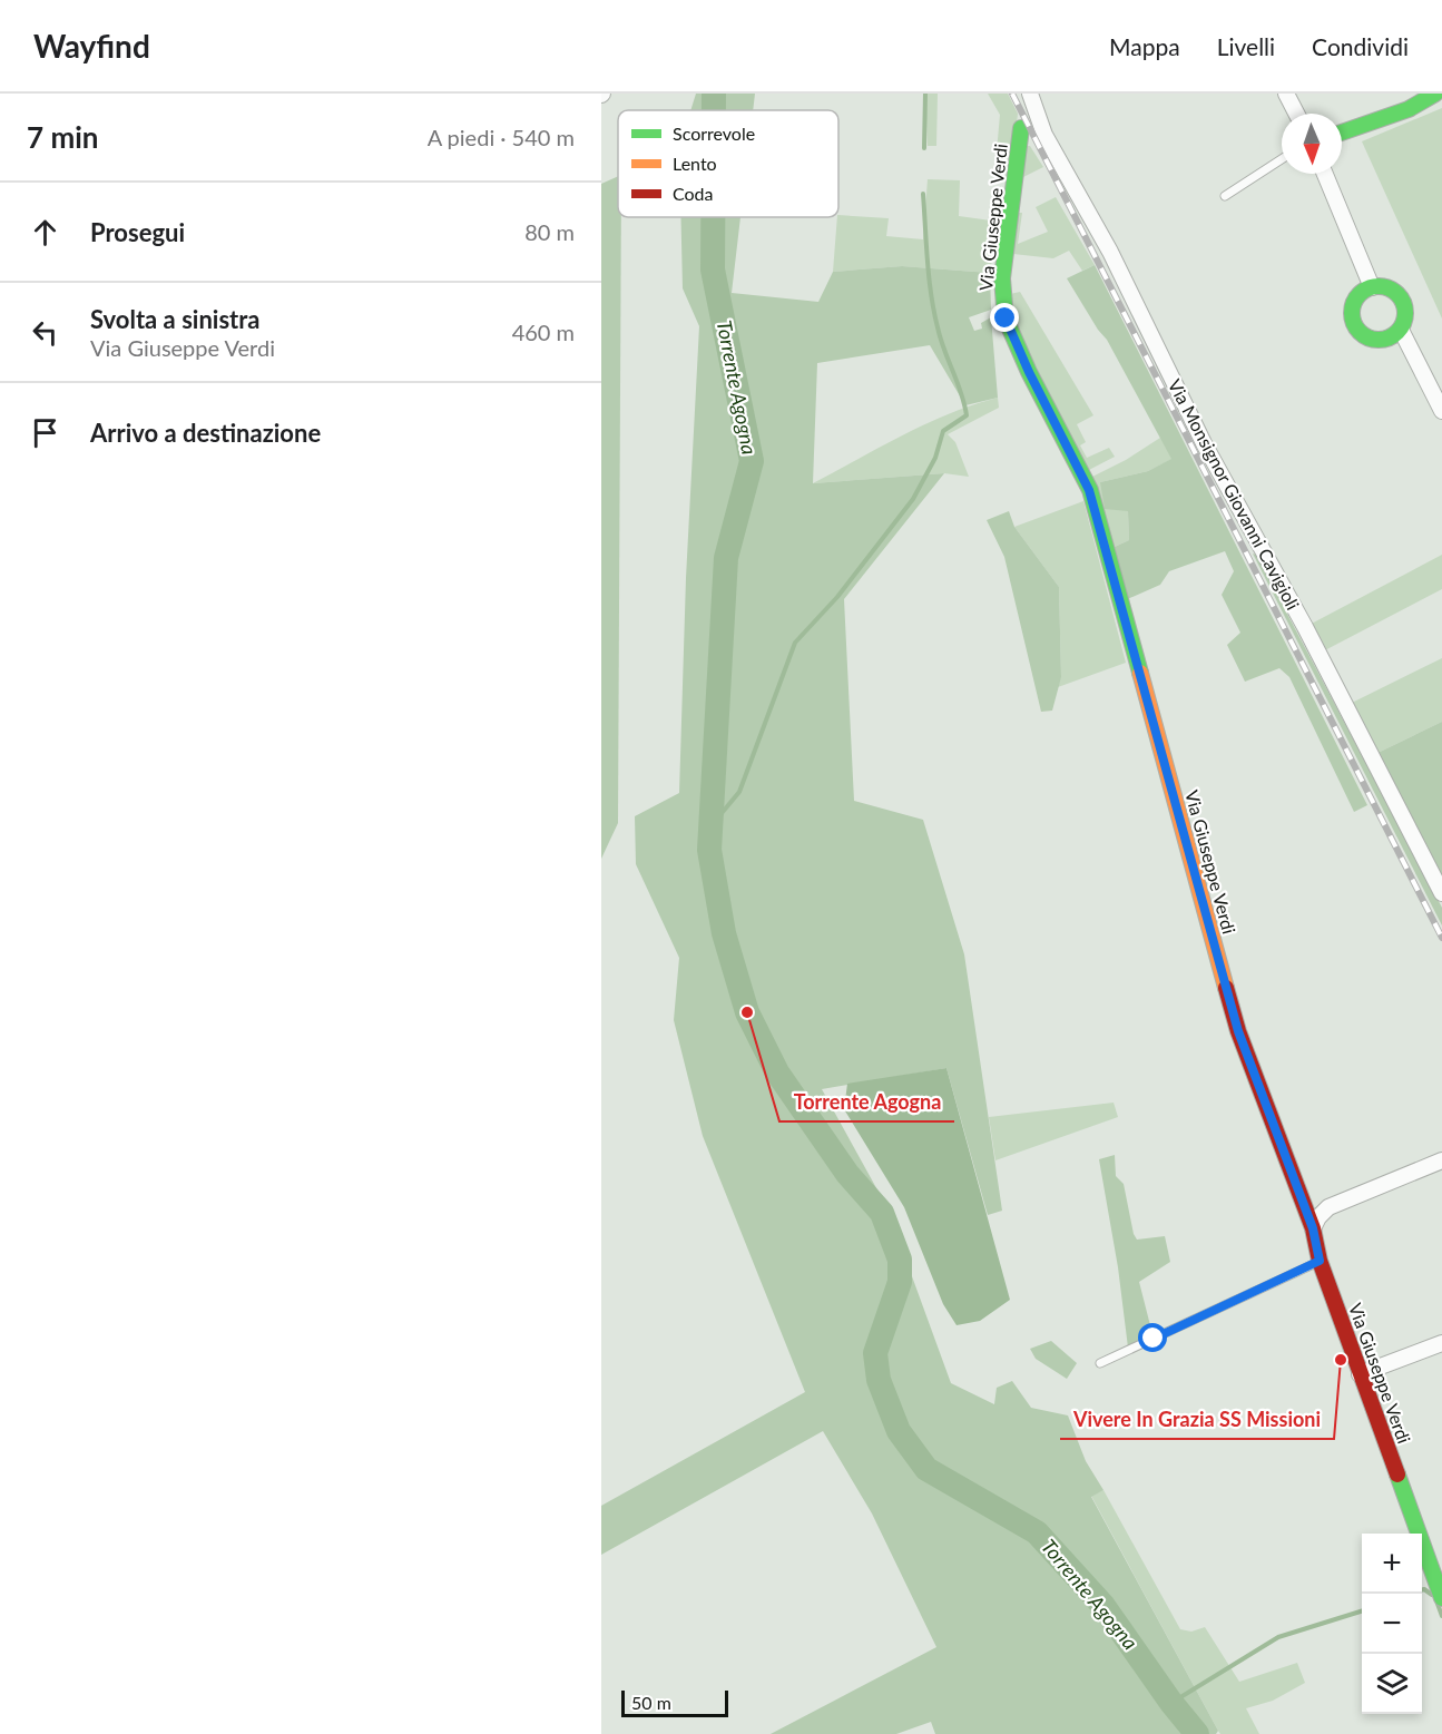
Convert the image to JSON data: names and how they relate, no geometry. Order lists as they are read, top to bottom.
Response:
{
  "streets": {
    "street": ["Via Giuseppe Verdi", "Via Monsignor Giovanni Cavigioli"]
  },
  "water": ["Torrente Agogna"],
  "places": ["Torrente Agogna", "Vivere In Grazia SS Missioni"],
  "legend": ["Scorrevole", "Lento", "Coda"],
  "scale_bar": "50 m",
  "north": "bottom",
  "page": {
    "header": "Wayfind",
    "nav": ["Mappa", "Livelli", "Condividi"],
    "heading": ["7 min", "A piedi · 540 m"],
    "list": [
      ["Prosegui", "80 m"],
      ["Svolta a sinistra", "Via Giuseppe Verdi", "460 m"],
      "Arrivo a destinazione"
    ],
    "map_buttons": ["+", "−"],
    "scale": "50 m"
  }
}
